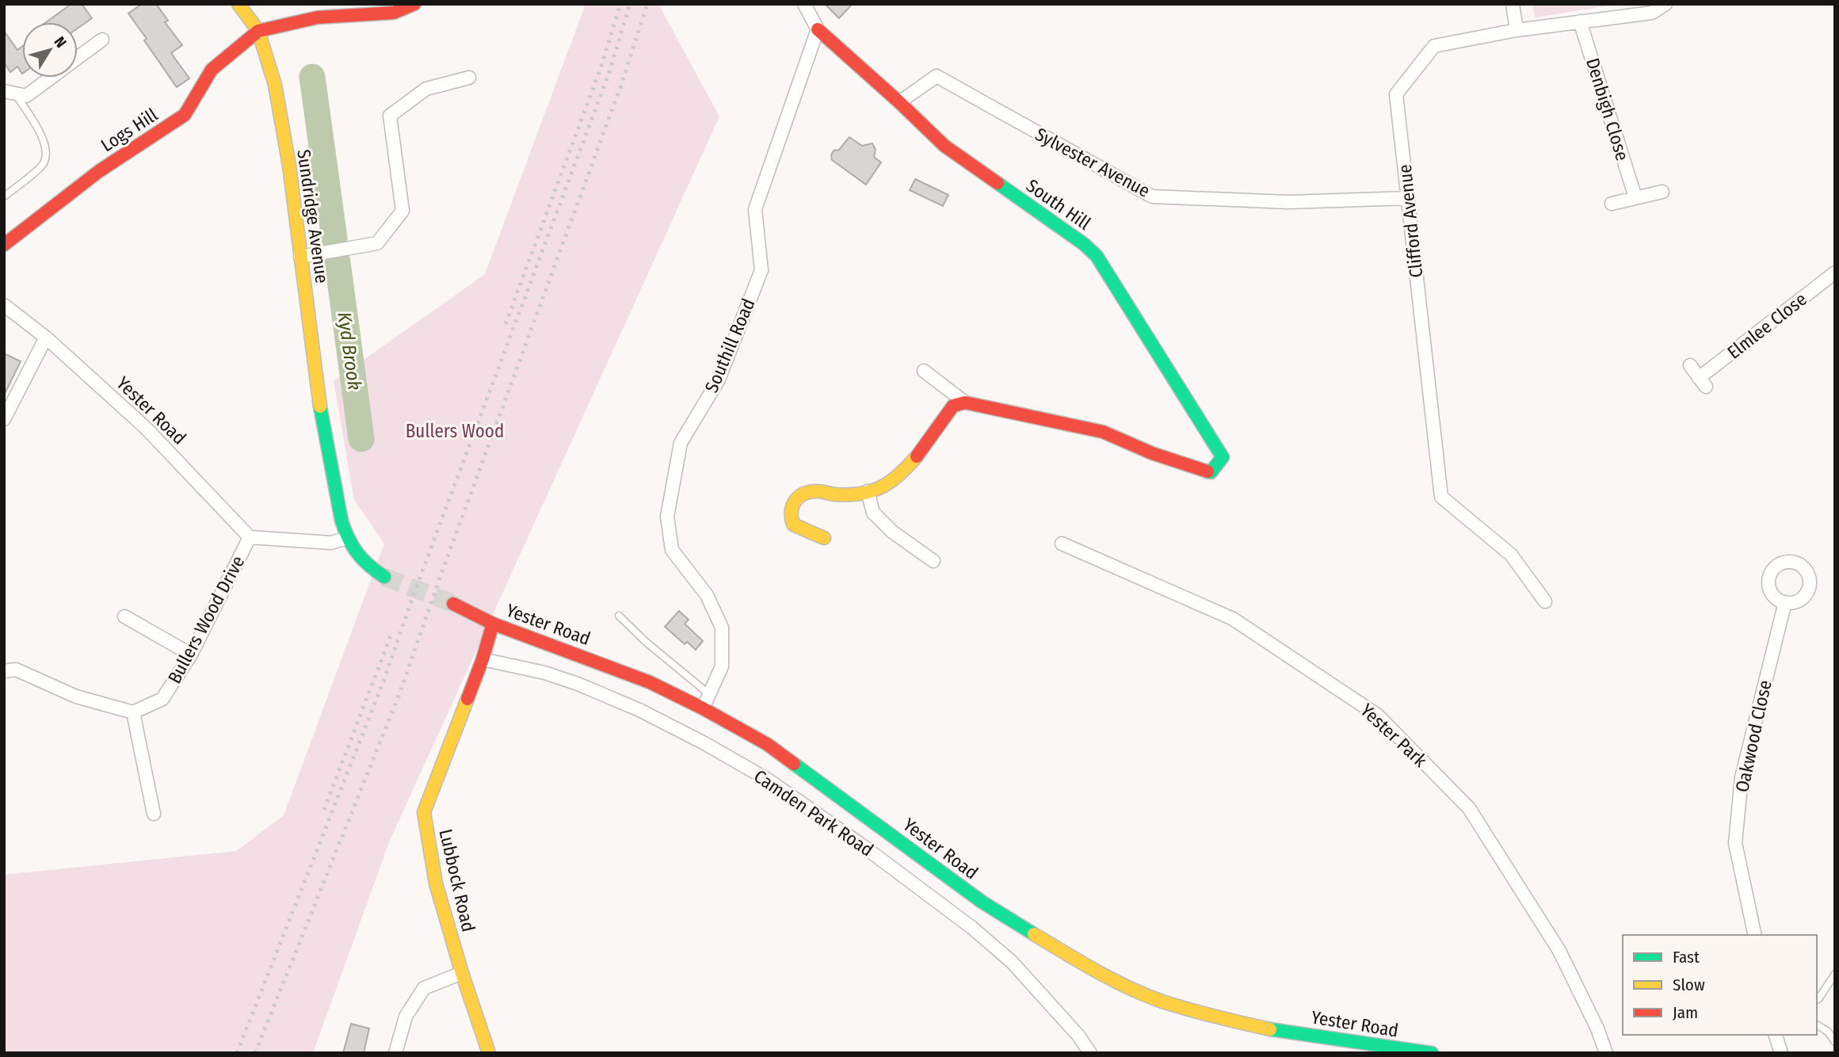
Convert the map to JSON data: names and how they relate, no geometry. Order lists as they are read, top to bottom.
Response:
{
  "streets": {
    "street": [
      "Denbigh Close",
      "Logs Hill",
      "Sylvester Avenue",
      "South Hill",
      "Sundridge Avenue",
      "Clifford Avenue",
      "Elmlee Close",
      "Southill Road",
      "Yester Road",
      "Bullers Wood Drive",
      "Yester Park",
      "Oakwood Close",
      "Camden Park Road",
      "Lubbock Road"
    ]
  },
  "crossings": [
    ["Denbigh Close", "Clifford Avenue"],
    ["Logs Hill", "Sundridge Avenue"],
    ["Sylvester Avenue", "South Hill"],
    ["Sylvester Avenue", "Clifford Avenue"],
    ["South Hill", "Southill Road"],
    ["Southill Road", "Yester Road"],
    ["Yester Road", "Bullers Wood Drive"],
    ["Yester Road", "Lubbock Road"],
    ["Camden Park Road", "Lubbock Road"]
  ],
  "water": ["Kyd Brook"],
  "parks": ["Bullers Wood"],
  "legend": ["Fast", "Slow", "Jam"],
  "north": "top right"
}
